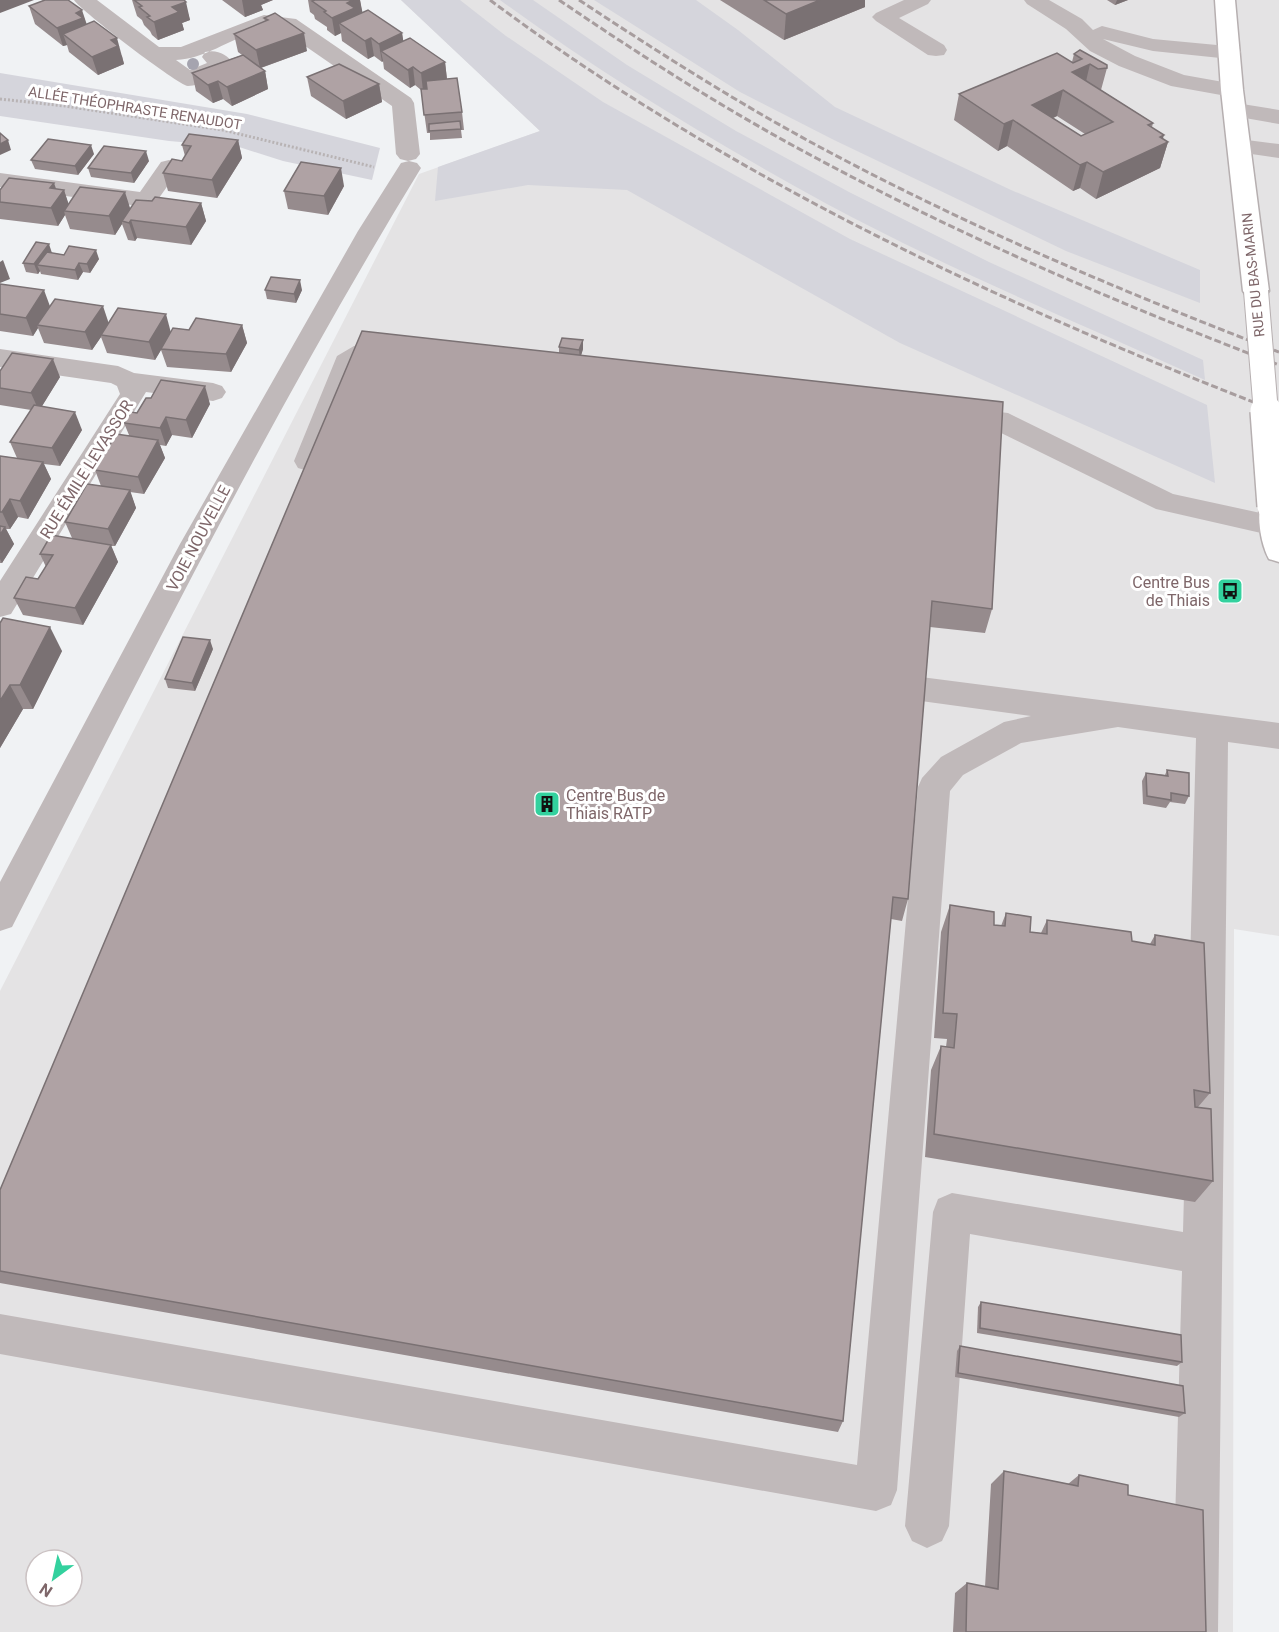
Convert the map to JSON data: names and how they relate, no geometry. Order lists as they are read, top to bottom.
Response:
{
  "streets": {
    "main road": ["RUE DU BAS-MARIN"],
    "street": ["RUE ÉMILE LEVASSOR", "VOIE NOUVELLE"],
    "path": ["ALLÉE THÉOPHRASTE RENAUDOT"]
  },
  "crossings": [
    ["ALLÉE THÉOPHRASTE RENAUDOT", "VOIE NOUVELLE"]
  ],
  "places": {
    "bus stop": ["Centre Bus de Thiais"],
    "building": ["Centre Bus de Thiais RATP"]
  },
  "north": "bottom left"
}
